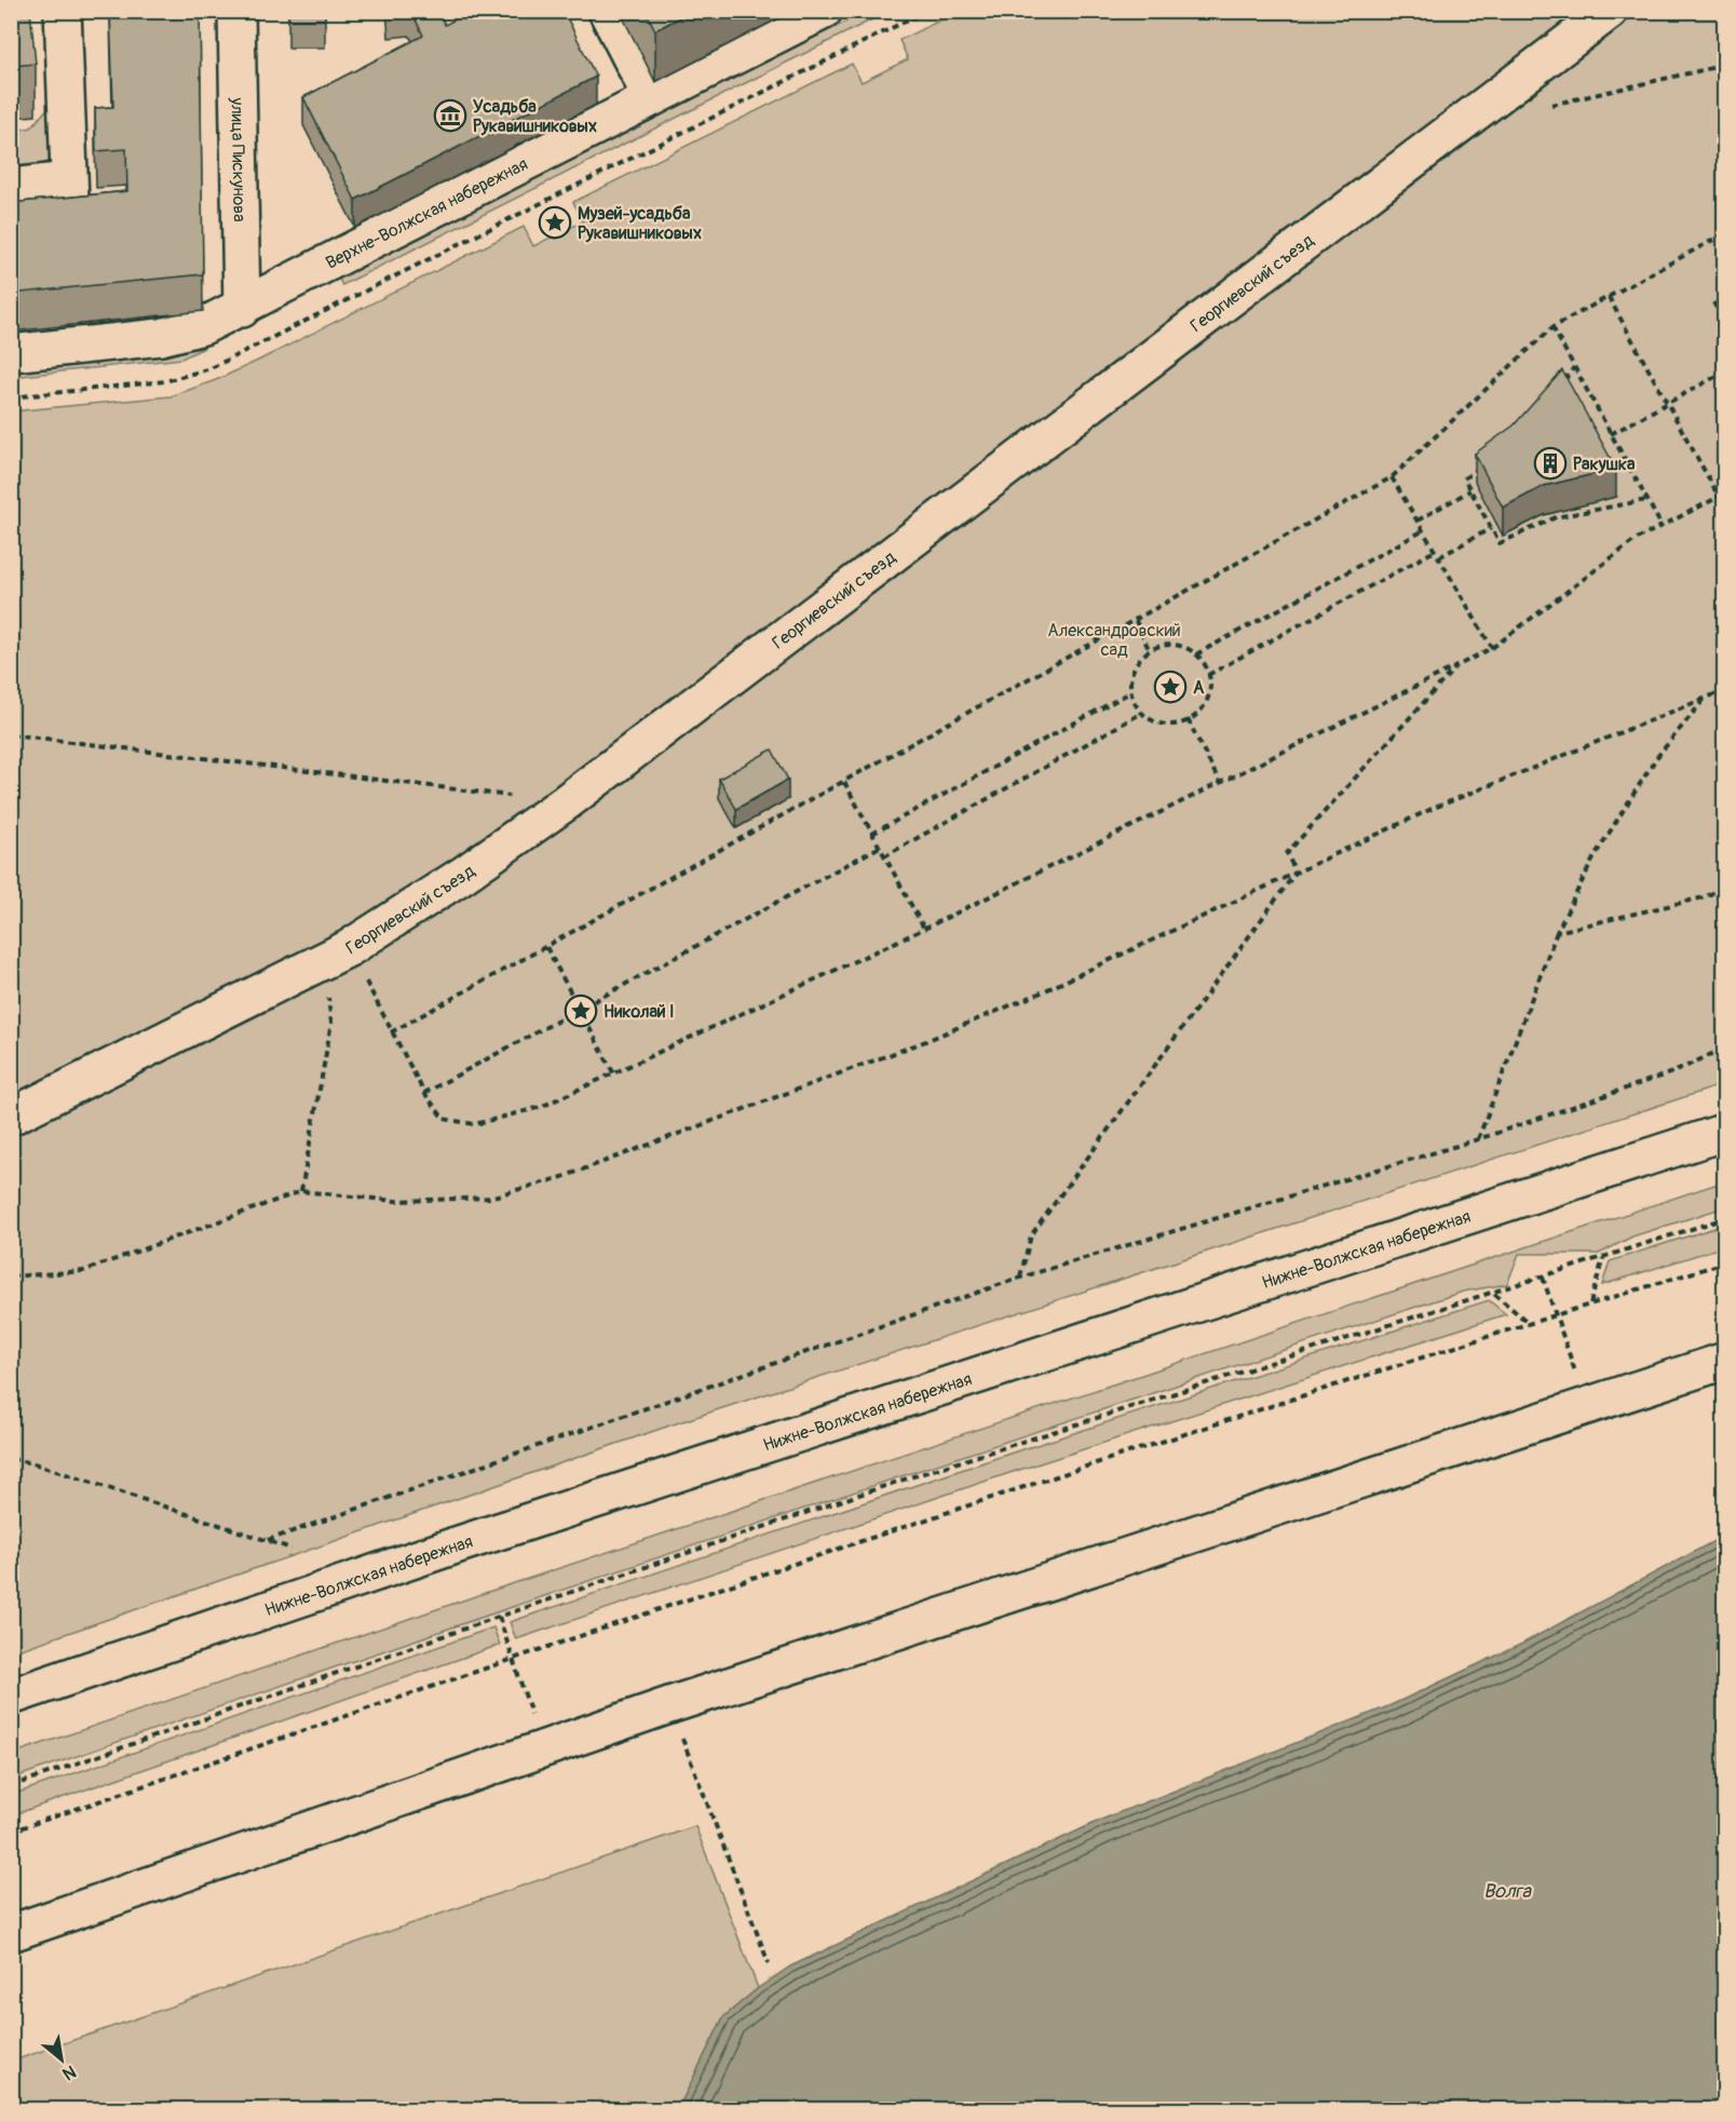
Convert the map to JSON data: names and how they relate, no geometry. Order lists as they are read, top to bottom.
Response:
{
  "streets": {
    "street": [
      "улица Пискунова",
      "Верхне-Волжская набережная",
      "Георгиевский съезд",
      "Нижне-Волжская набережная"
    ]
  },
  "crossings": [
    ["улица Пискунова", "Верхне-Волжская набережная"]
  ],
  "water": ["Волга"],
  "parks": ["Александровский сад"],
  "places": {
    "museum": ["Усадьба Рукавишниковых"],
    "place": ["Музей-усадьба Рукавишниковых", "А", "Николай I"],
    "building": ["Ракушка"]
  },
  "north": "bottom right"
}
